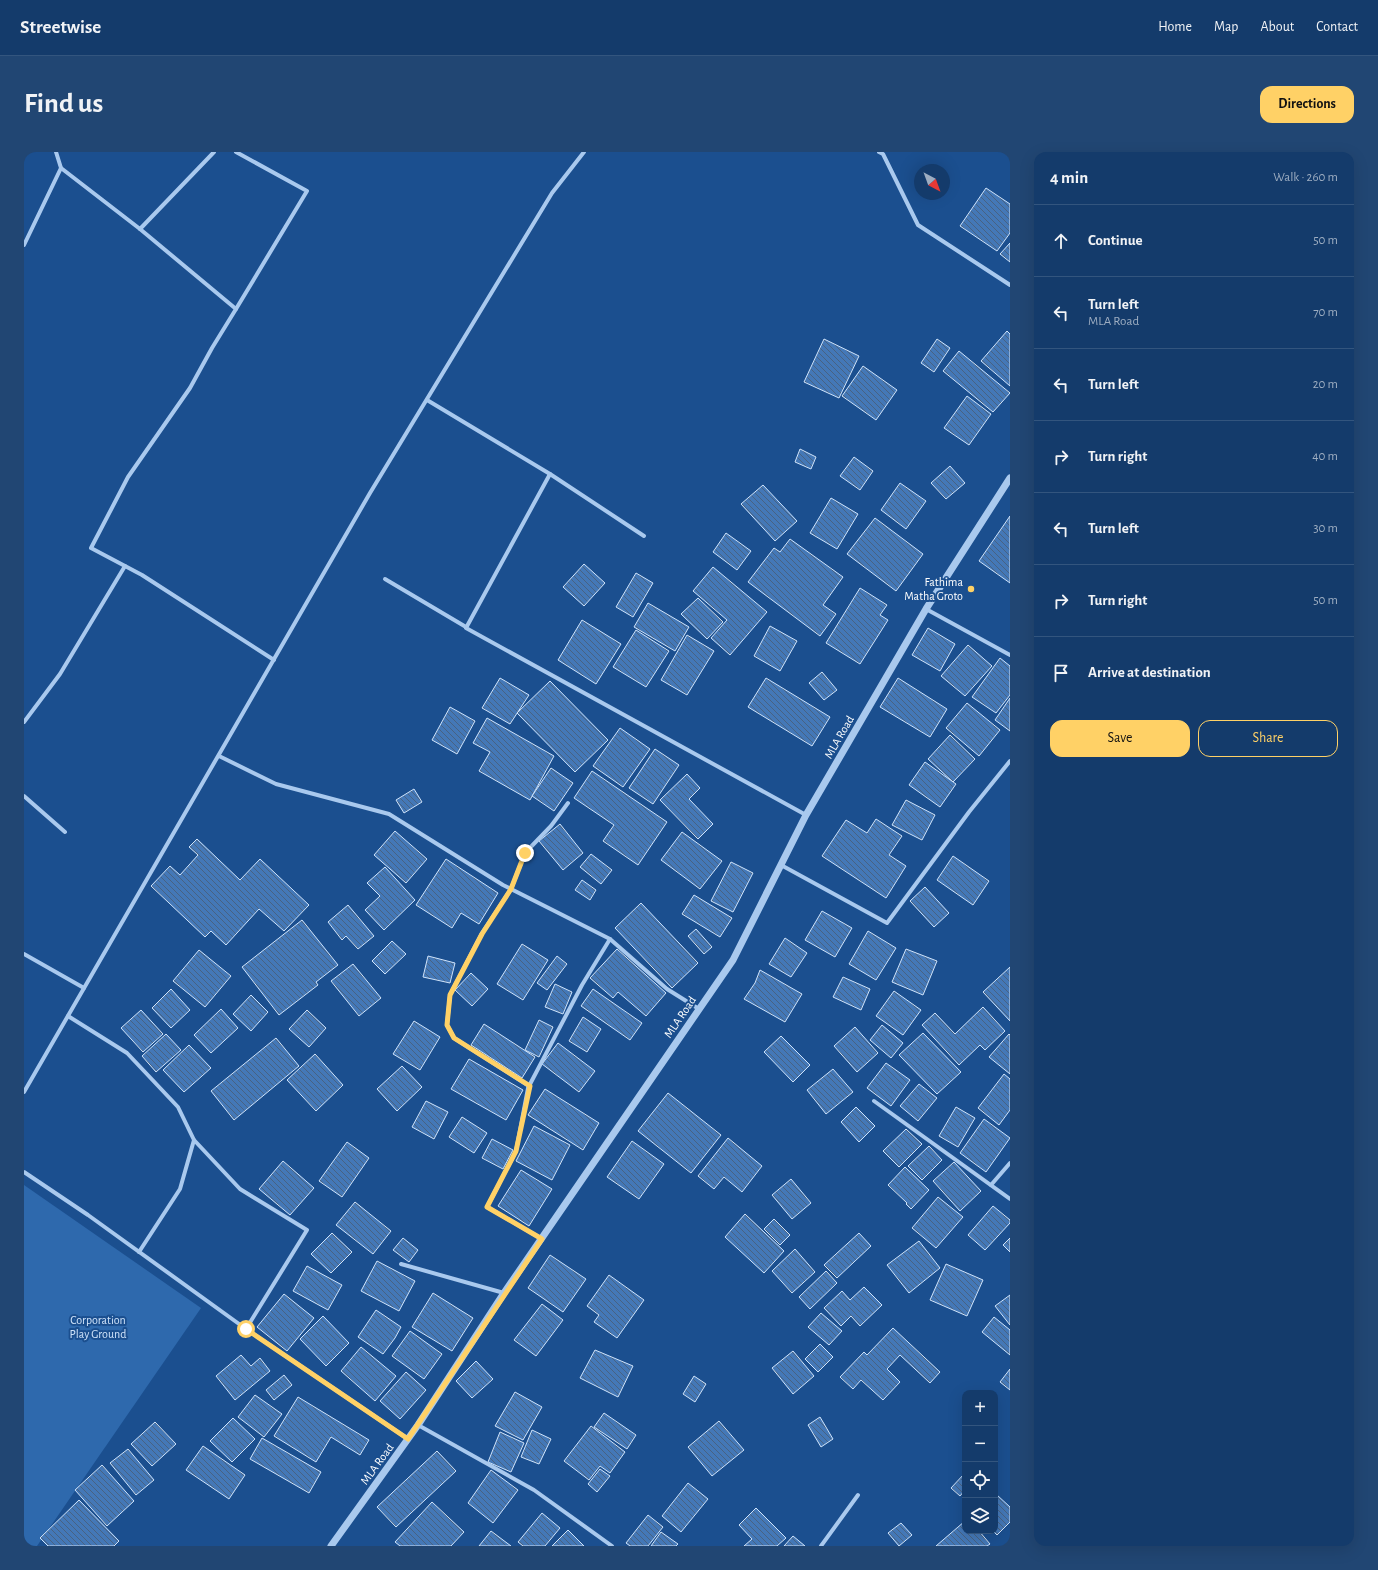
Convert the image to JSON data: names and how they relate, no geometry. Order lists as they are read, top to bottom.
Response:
{
  "streets": {
    "street": ["MLA Road"]
  },
  "parks": ["Corporation Play Ground"],
  "places": ["Fathima Matha Groto"],
  "north": "bottom right",
  "page": {
    "header": "Streetwise",
    "nav": [
      "Home",
      "Map",
      "About",
      "Contact"
    ],
    "buttons": [
      "Directions",
      ["Save", "Share"]
    ],
    "title": "Find us",
    "heading": ["4 min", "Walk · 260 m"],
    "list": [
      ["Continue", "50 m"],
      ["Turn left", "MLA Road", "70 m"],
      ["Turn left", "20 m"],
      ["Turn right", "40 m"],
      ["Turn left", "30 m"],
      ["Turn right", "50 m"],
      "Arrive at destination"
    ],
    "map_buttons": ["+", "−"]
  }
}
